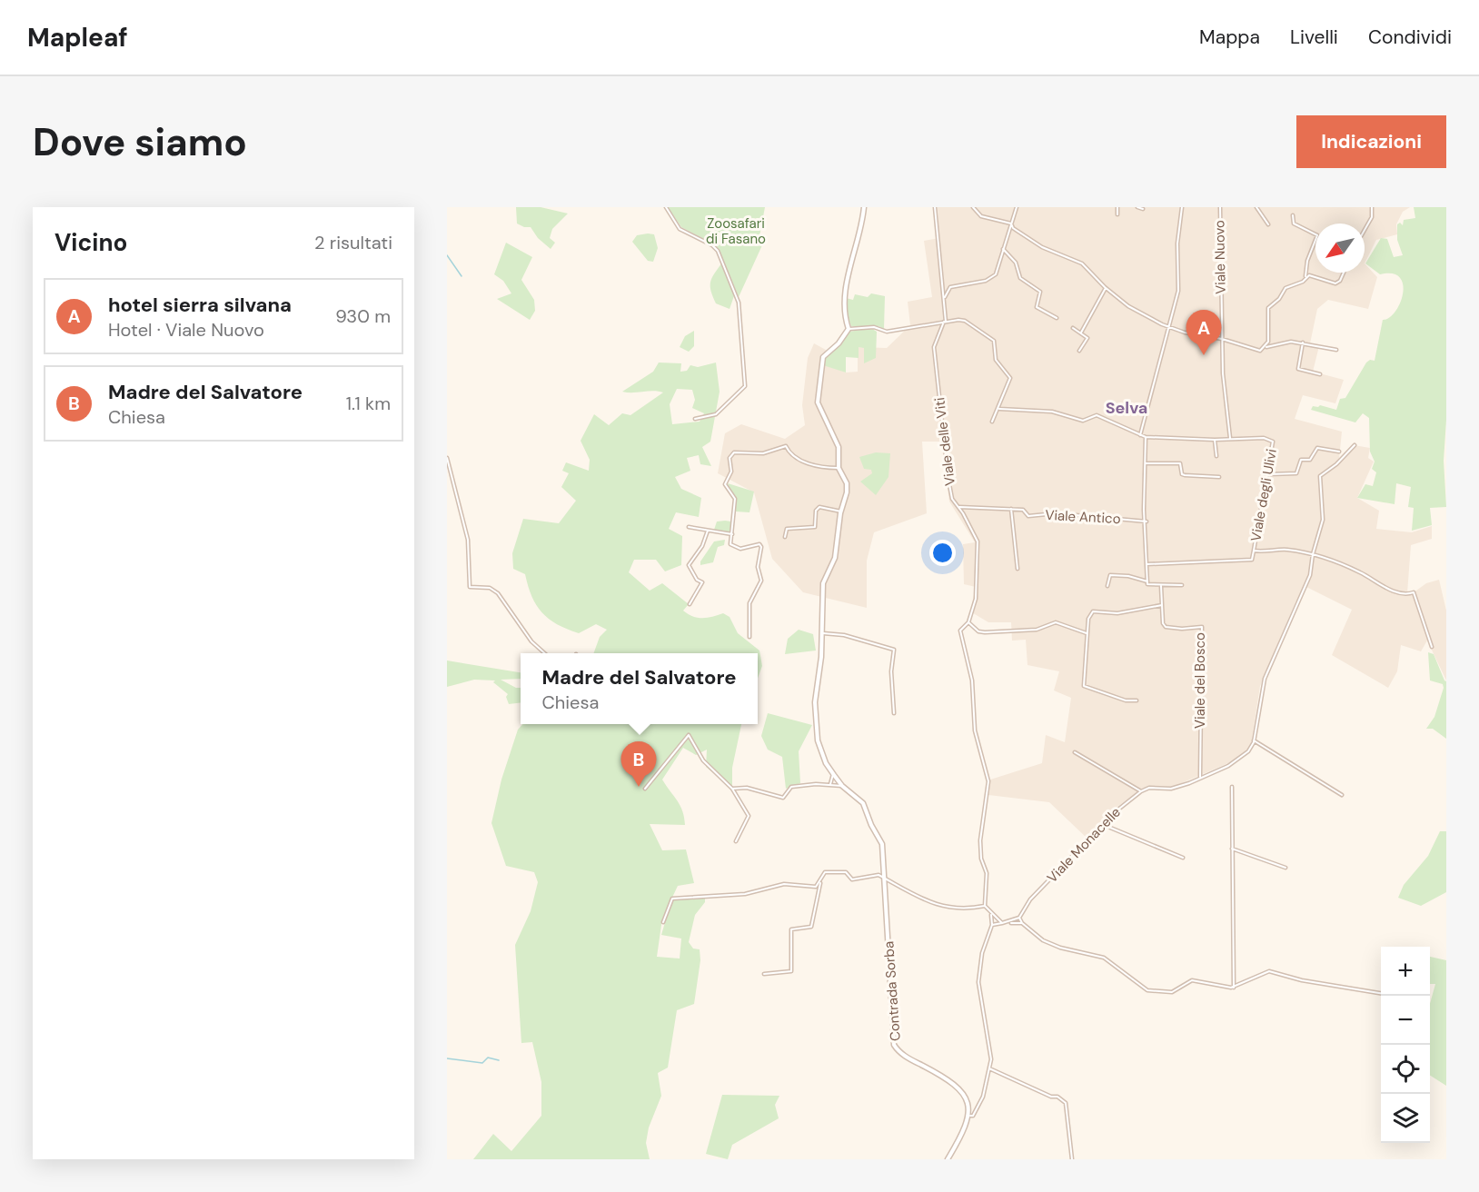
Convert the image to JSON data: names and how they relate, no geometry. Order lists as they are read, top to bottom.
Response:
{
  "streets": {
    "street": [
      "Viale Nuovo",
      "Viale delle Viti",
      "Viale degli Ulivi",
      "Viale Antico",
      "Viale del Bosco",
      "Viale Monacelle",
      "Contrada Sorba"
    ]
  },
  "crossings": [
    ["Viale Nuovo", "Viale degli Ulivi"],
    ["Viale delle Viti", "Viale Antico"]
  ],
  "districts": ["Selva"],
  "parks": ["Zoosafari di Fasano"],
  "north": "bottom left",
  "page": {
    "header": "Mapleaf",
    "nav": ["Mappa", "Livelli", "Condividi"],
    "buttons": "Indicazioni",
    "title": "Dove siamo",
    "heading": ["Vicino", "2 risultati"],
    "list": [
      {
        "mark": "A",
        "name": "hotel sierra silvana",
        "note": "Hotel · Viale Nuovo",
        "value": "930 m"
      },
      {
        "mark": "B",
        "name": "Madre del Salvatore",
        "note": "Chiesa",
        "value": "1.1 km"
      }
    ],
    "pins": ["A", "B"],
    "popup": ["Madre del Salvatore", "Chiesa"],
    "map_buttons": ["+", "−"]
  }
}
